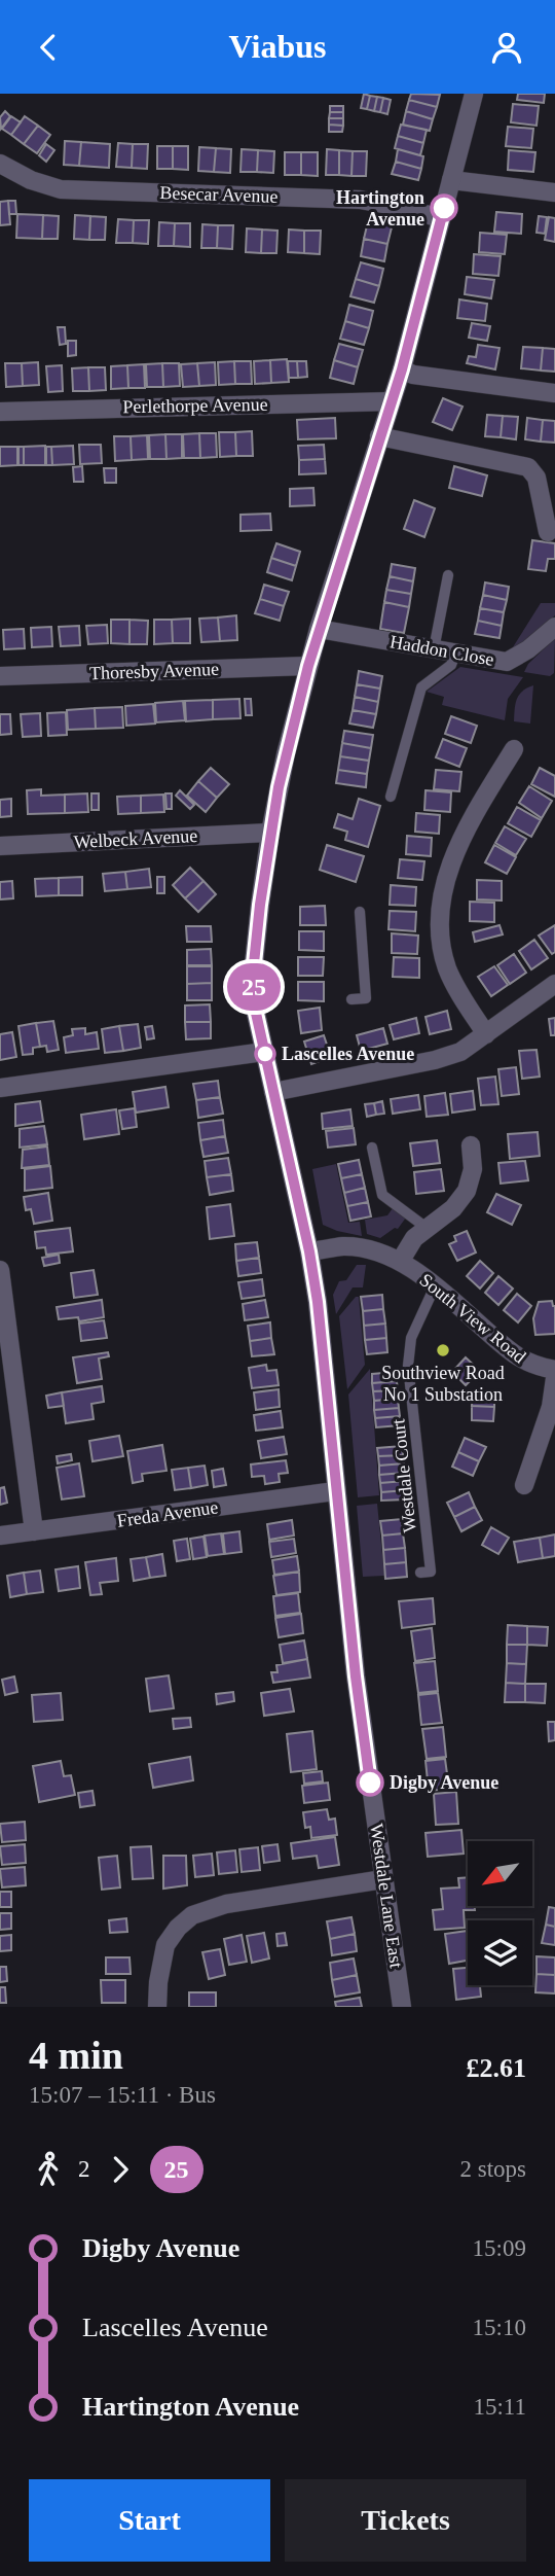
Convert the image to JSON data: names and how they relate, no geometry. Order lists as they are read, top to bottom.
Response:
{
  "streets": {
    "street": [
      "Besecar Avenue",
      "Perlethorpe Avenue",
      "Haddon Close",
      "Thoresby Avenue",
      "Welbeck Avenue",
      "South View Road",
      "Freda Avenue",
      "Westdale Lane East"
    ],
    "lane": ["Westdale Court"]
  },
  "crossings": [
    ["Besecar Avenue", "Westdale Lane East"],
    ["Perlethorpe Avenue", "Westdale Lane East"],
    ["Haddon Close", "Westdale Lane East"],
    ["Thoresby Avenue", "Westdale Lane East"],
    ["Welbeck Avenue", "Westdale Lane East"],
    ["South View Road", "Westdale Court"],
    ["South View Road", "Westdale Lane East"],
    ["Freda Avenue", "Westdale Lane East"]
  ],
  "places": [
    "Hartington Avenue",
    "Lascelles Avenue",
    "Southview Road No 1 Substation",
    "Digby Avenue"
  ],
  "lines": ["bus line 25"],
  "north": "bottom left",
  "page": {
    "header": "Viabus",
    "on_map": "25",
    "heading": ["4 min", "15:07 – 15:11 · Bus", "£2.61"],
    "legs": ["2", "25", "2 stops"],
    "list": [
      {
        "name": "Digby Avenue",
        "value": "15:09"
      },
      {
        "name": "Lascelles Avenue",
        "value": "15:10"
      },
      {
        "name": "Hartington Avenue",
        "value": "15:11"
      }
    ],
    "buttons": ["Start", "Tickets"]
  }
}
